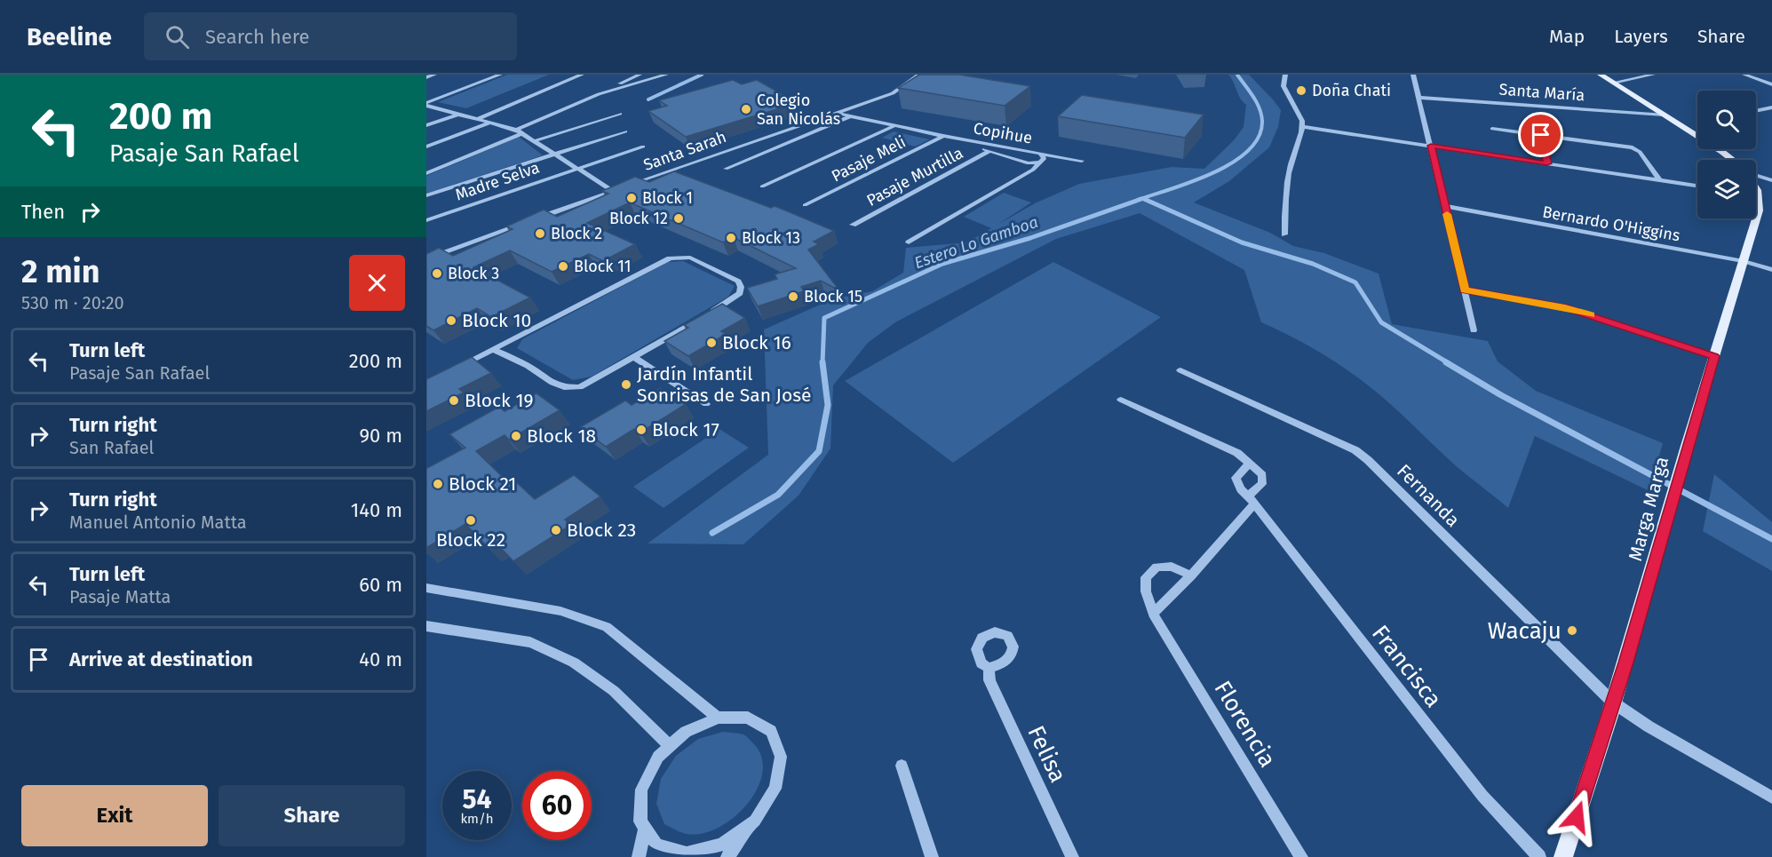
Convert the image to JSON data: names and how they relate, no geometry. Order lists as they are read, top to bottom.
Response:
{
  "streets": {
    "main road": ["Marga Marga"],
    "street": [
      "Santa María",
      "Copihue",
      "Santa Sarah",
      "Pasaje Meli",
      "Pasaje Murtilla",
      "Madre Selva",
      "Bernardo O'Higgins",
      "Fernanda",
      "Francisca",
      "Florencia",
      "Felisa"
    ]
  },
  "crossings": [
    ["Copihue", "Santa Sarah"],
    ["Copihue", "Pasaje Meli"],
    ["Copihue", "Pasaje Murtilla"],
    ["Bernardo O'Higgins", "Marga Marga"],
    ["Fernanda", "Marga Marga"]
  ],
  "water": ["Estero Lo Gamboa"],
  "places": [
    "Doña Chati",
    "Colegio San Nicolás",
    "Block 1",
    "Block 12",
    "Block 2",
    "Block 13",
    "Block 11",
    "Block 3",
    "Block 15",
    "Block 10",
    "Block 16",
    "Jardín Infantil Sonrisas de San José",
    "Block 19",
    "Block 17",
    "Block 18",
    "Block 21",
    "Block 22",
    "Block 23",
    "Wacaju"
  ],
  "page": {
    "header": "Beeline",
    "search": "Search here",
    "nav": ["Map", "Layers", "Share"],
    "turn": ["200 m", "Pasaje San Rafael"],
    "then": "Then",
    "heading": ["2 min", "530 m · 20:20"],
    "list": [
      {
        "name": "Turn left",
        "note": "Pasaje San Rafael",
        "value": "200 m"
      },
      {
        "name": "Turn right",
        "note": "San Rafael",
        "value": "90 m"
      },
      {
        "name": "Turn right",
        "note": "Manuel Antonio Matta",
        "value": "140 m"
      },
      {
        "name": "Turn left",
        "note": "Pasaje Matta",
        "value": "60 m"
      },
      {
        "name": "Arrive at destination",
        "value": "40 m"
      }
    ],
    "speed": "54 km/h",
    "limit": "60",
    "buttons": ["Exit", "Share"]
  }
}
